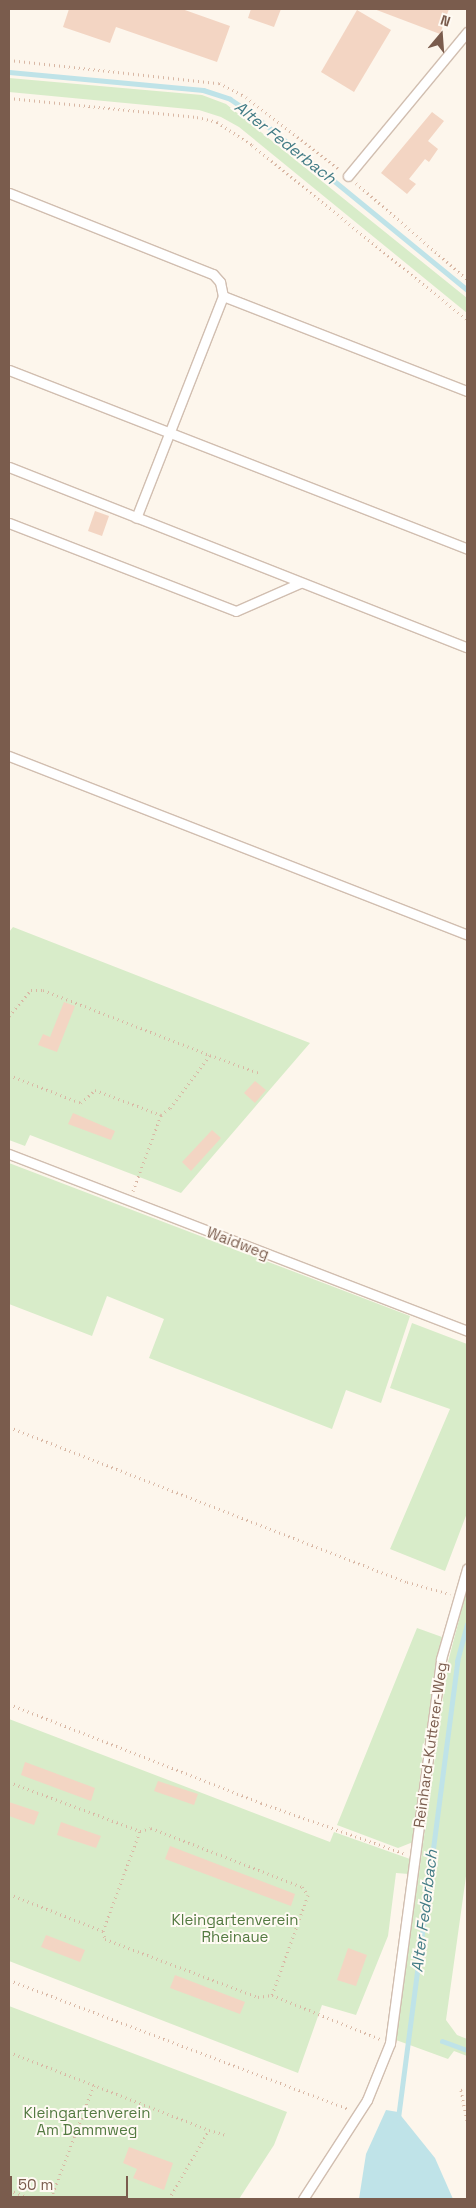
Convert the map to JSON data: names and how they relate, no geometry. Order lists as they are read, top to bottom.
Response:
{
  "streets": {
    "lane": ["Waidweg", "Reinhard-Kutterer-Weg"]
  },
  "water": ["Alter Federbach"],
  "parks": ["Kleingartenverein Rheinaue", "Kleingartenverein Am Dammweg"],
  "scale_bar": "50 m",
  "north": "top"
}
